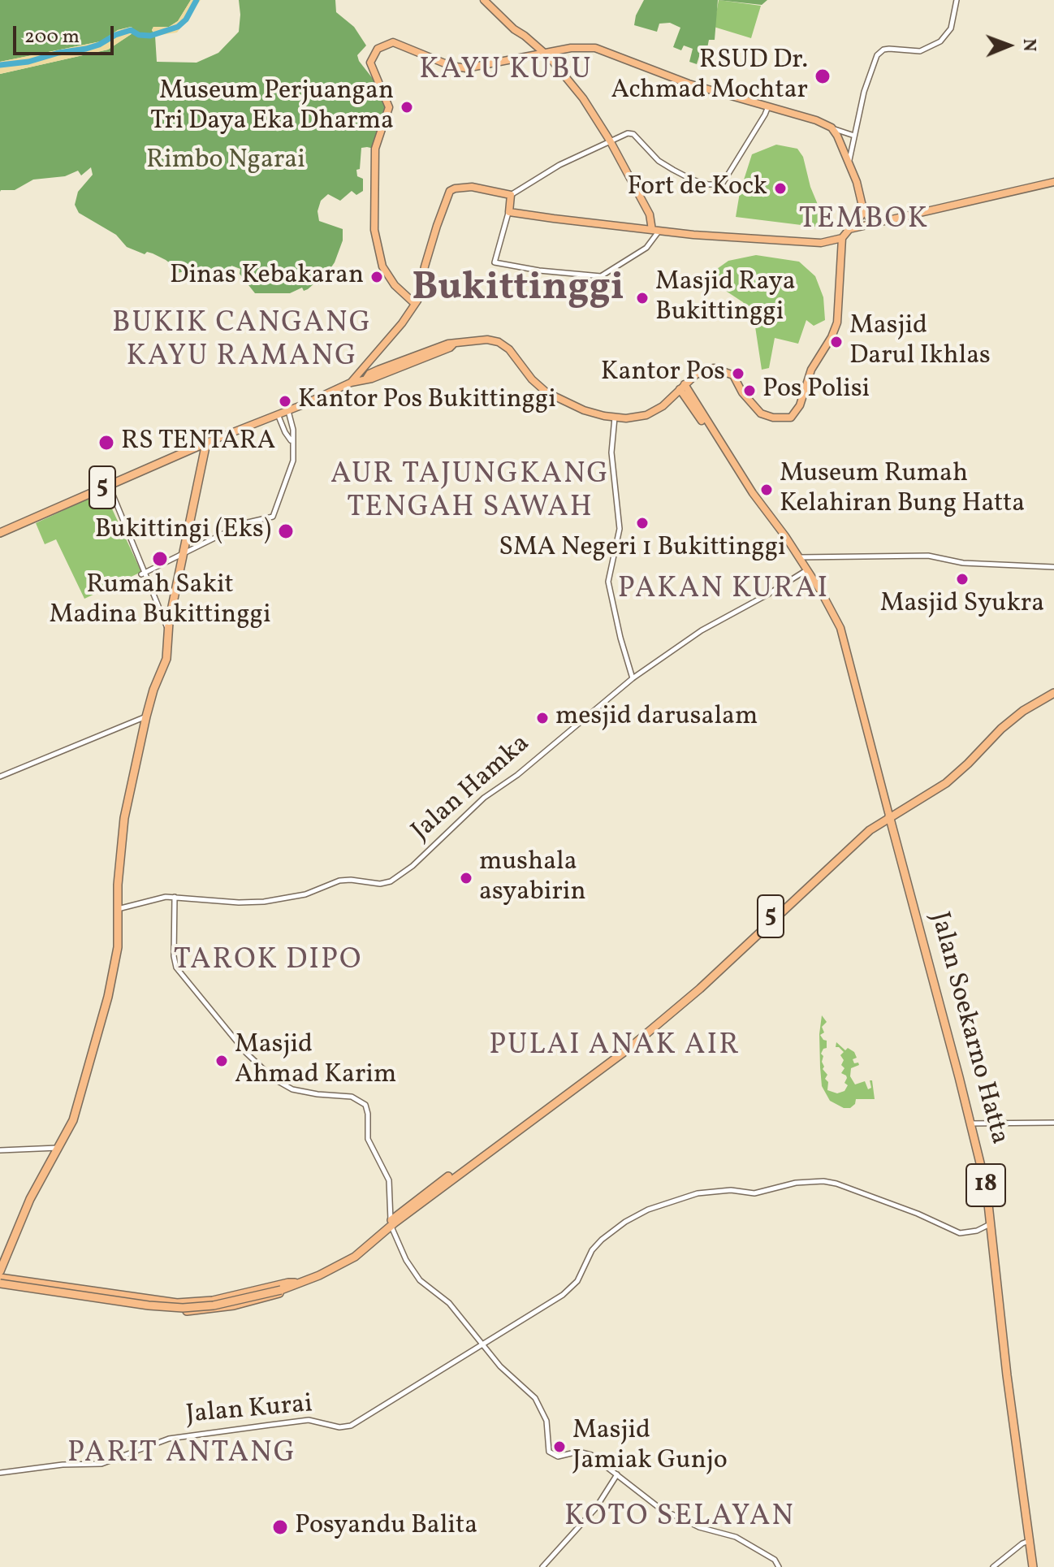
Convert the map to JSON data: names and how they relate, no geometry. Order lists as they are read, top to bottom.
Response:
{
  "streets": {
    "highway": ["5", "Jalan Soekarno Hatta", "18"],
    "street": ["Jalan Hamka", "Jalan Kurai"]
  },
  "crossings": [
    ["5", "Jalan Soekarno Hatta"],
    ["Jalan Soekarno Hatta", "Jalan Kurai"]
  ],
  "districts": [
    "KAYU KUBU",
    "TEMBOK",
    "Bukittinggi",
    "BUKIK CANGANG KAYU RAMANG",
    "AUR TAJUNGKANG TENGAH SAWAH",
    "PAKAN KURAI",
    "TAROK DIPO",
    "PULAI ANAK AIR",
    "PARIT ANTANG",
    "KOTO SELAYAN"
  ],
  "parks": ["Rimbo Ngarai"],
  "places": [
    "RSUD Dr. Achmad Mochtar",
    "Museum Perjuangan Tri Daya Eka Dharma",
    "Fort de Kock",
    "Dinas Kebakaran",
    "Masjid Raya Bukittinggi",
    "Masjid Darul Ikhlas",
    "Kantor Pos",
    "Pos Polisi",
    "Kantor Pos Bukittinggi",
    "RS TENTARA",
    "Museum Rumah Kelahiran Bung Hatta",
    "SMA Negeri 1 Bukittinggi",
    "Bukittingi (Eks)",
    "Rumah Sakit Madina Bukittinggi",
    "Masjid Syukra",
    "mesjid darusalam",
    "mushala asyabirin",
    "Masjid Ahmad Karim",
    "Masjid Jamiak Gunjo",
    "Posyandu Balita"
  ],
  "scale_bar": "200 m",
  "north": "right"
}
